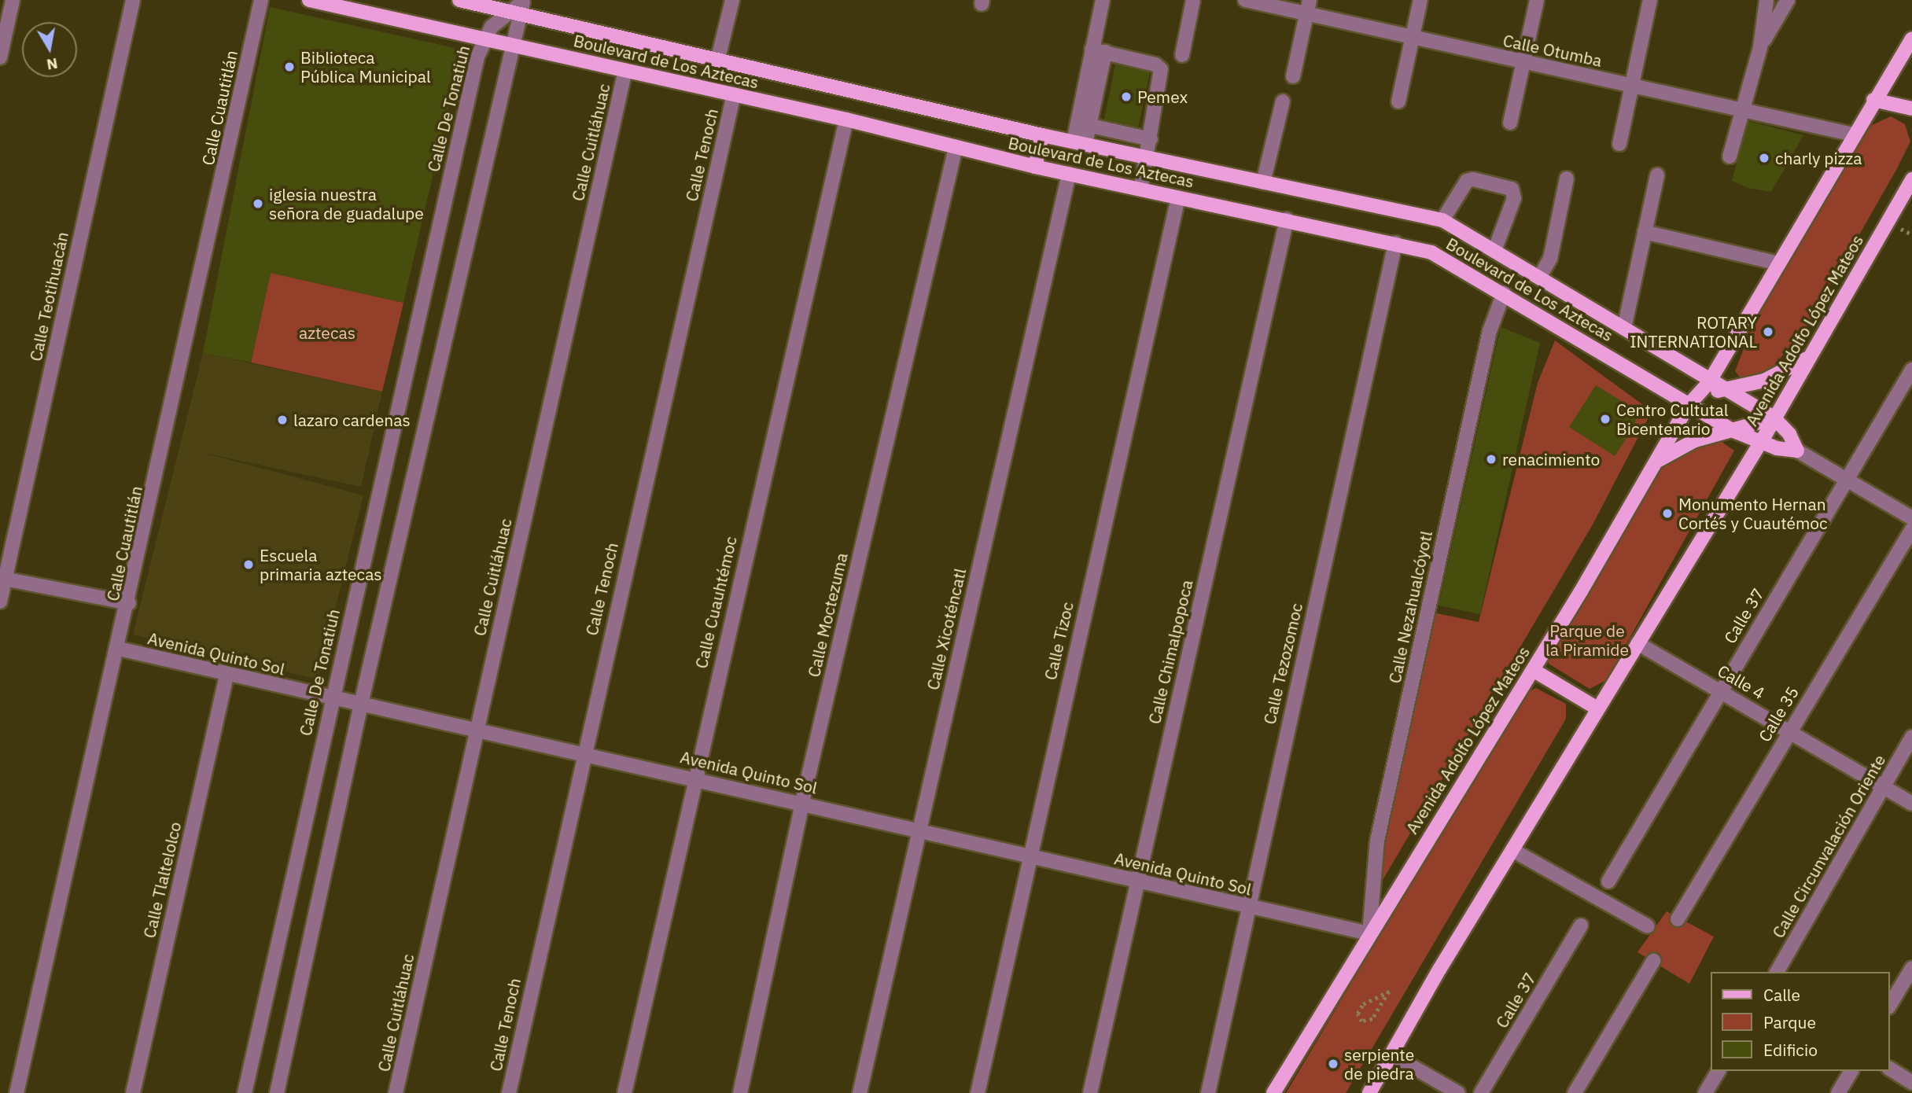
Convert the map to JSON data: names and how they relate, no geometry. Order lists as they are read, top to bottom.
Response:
{
  "streets": {
    "main road": ["Boulevard de Los Aztecas", "Avenida Adolfo López Mateos"],
    "street": [
      "Calle Otumba",
      "Calle Cuautitlán",
      "Calle De Tonatiuh",
      "Calle Cuitláhuac",
      "Calle Tenoch",
      "Calle Teotihuacán",
      "Calle Cuauhtémoc",
      "Calle Nezahualcóyotl",
      "Calle Moctezuma",
      "Calle 37",
      "Calle Xicoténcatl",
      "Calle Tizoc",
      "Calle Chimalpopoca",
      "Avenida Quinto Sol",
      "Calle Tezozomoc",
      "Calle 4",
      "Calle 35",
      "Calle Circunvalación Oriente",
      "Calle Tlaltelolco"
    ]
  },
  "crossings": [
    ["Calle Otumba", "Avenida Adolfo López Mateos"],
    ["Boulevard de Los Aztecas", "Calle De Tonatiuh"],
    ["Boulevard de Los Aztecas", "Calle Cuitláhuac"],
    ["Boulevard de Los Aztecas", "Calle Tenoch"],
    ["Boulevard de Los Aztecas", "Avenida Adolfo López Mateos"],
    ["Boulevard de Los Aztecas", "Calle Cuauhtémoc"],
    ["Boulevard de Los Aztecas", "Calle Nezahualcóyotl"],
    ["Boulevard de Los Aztecas", "Calle Moctezuma"],
    ["Boulevard de Los Aztecas", "Calle Xicoténcatl"],
    ["Boulevard de Los Aztecas", "Calle Tizoc"],
    ["Boulevard de Los Aztecas", "Calle Chimalpopoca"],
    ["Boulevard de Los Aztecas", "Calle Tezozomoc"],
    ["Calle Cuautitlán", "Avenida Quinto Sol"],
    ["Calle De Tonatiuh", "Avenida Quinto Sol"],
    ["Calle Cuitláhuac", "Avenida Quinto Sol"],
    ["Calle Tenoch", "Avenida Quinto Sol"],
    ["Avenida Adolfo López Mateos", "Calle Nezahualcóyotl"],
    ["Avenida Adolfo López Mateos", "Avenida Quinto Sol"],
    ["Avenida Adolfo López Mateos", "Calle 4"],
    ["Calle Cuauhtémoc", "Avenida Quinto Sol"],
    ["Calle Nezahualcóyotl", "Avenida Quinto Sol"],
    ["Calle Moctezuma", "Avenida Quinto Sol"],
    ["Calle 37", "Calle 4"],
    ["Calle Xicoténcatl", "Avenida Quinto Sol"],
    ["Calle Tizoc", "Avenida Quinto Sol"],
    ["Calle Chimalpopoca", "Avenida Quinto Sol"],
    ["Avenida Quinto Sol", "Calle Tezozomoc"],
    ["Avenida Quinto Sol", "Calle Tlaltelolco"],
    ["Calle 4", "Calle 35"],
    ["Calle 4", "Calle Circunvalación Oriente"]
  ],
  "parks": ["aztecas", "Parque de la Piramide"],
  "places": [
    "Biblioteca Pública Municipal",
    "Pemex",
    "charly pizza",
    "iglesia nuestra señora de guadalupe",
    "ROTARY INTERNATIONAL",
    "Centro Cultutal Bicentenario",
    "lazaro cardenas",
    "renacimiento",
    "Monumento Hernan Cortés y Cuautémoc",
    "Escuela primaria aztecas",
    "serpiente de piedra"
  ],
  "legend": ["Calle", "Parque", "Edificio"],
  "north": "bottom"
}
